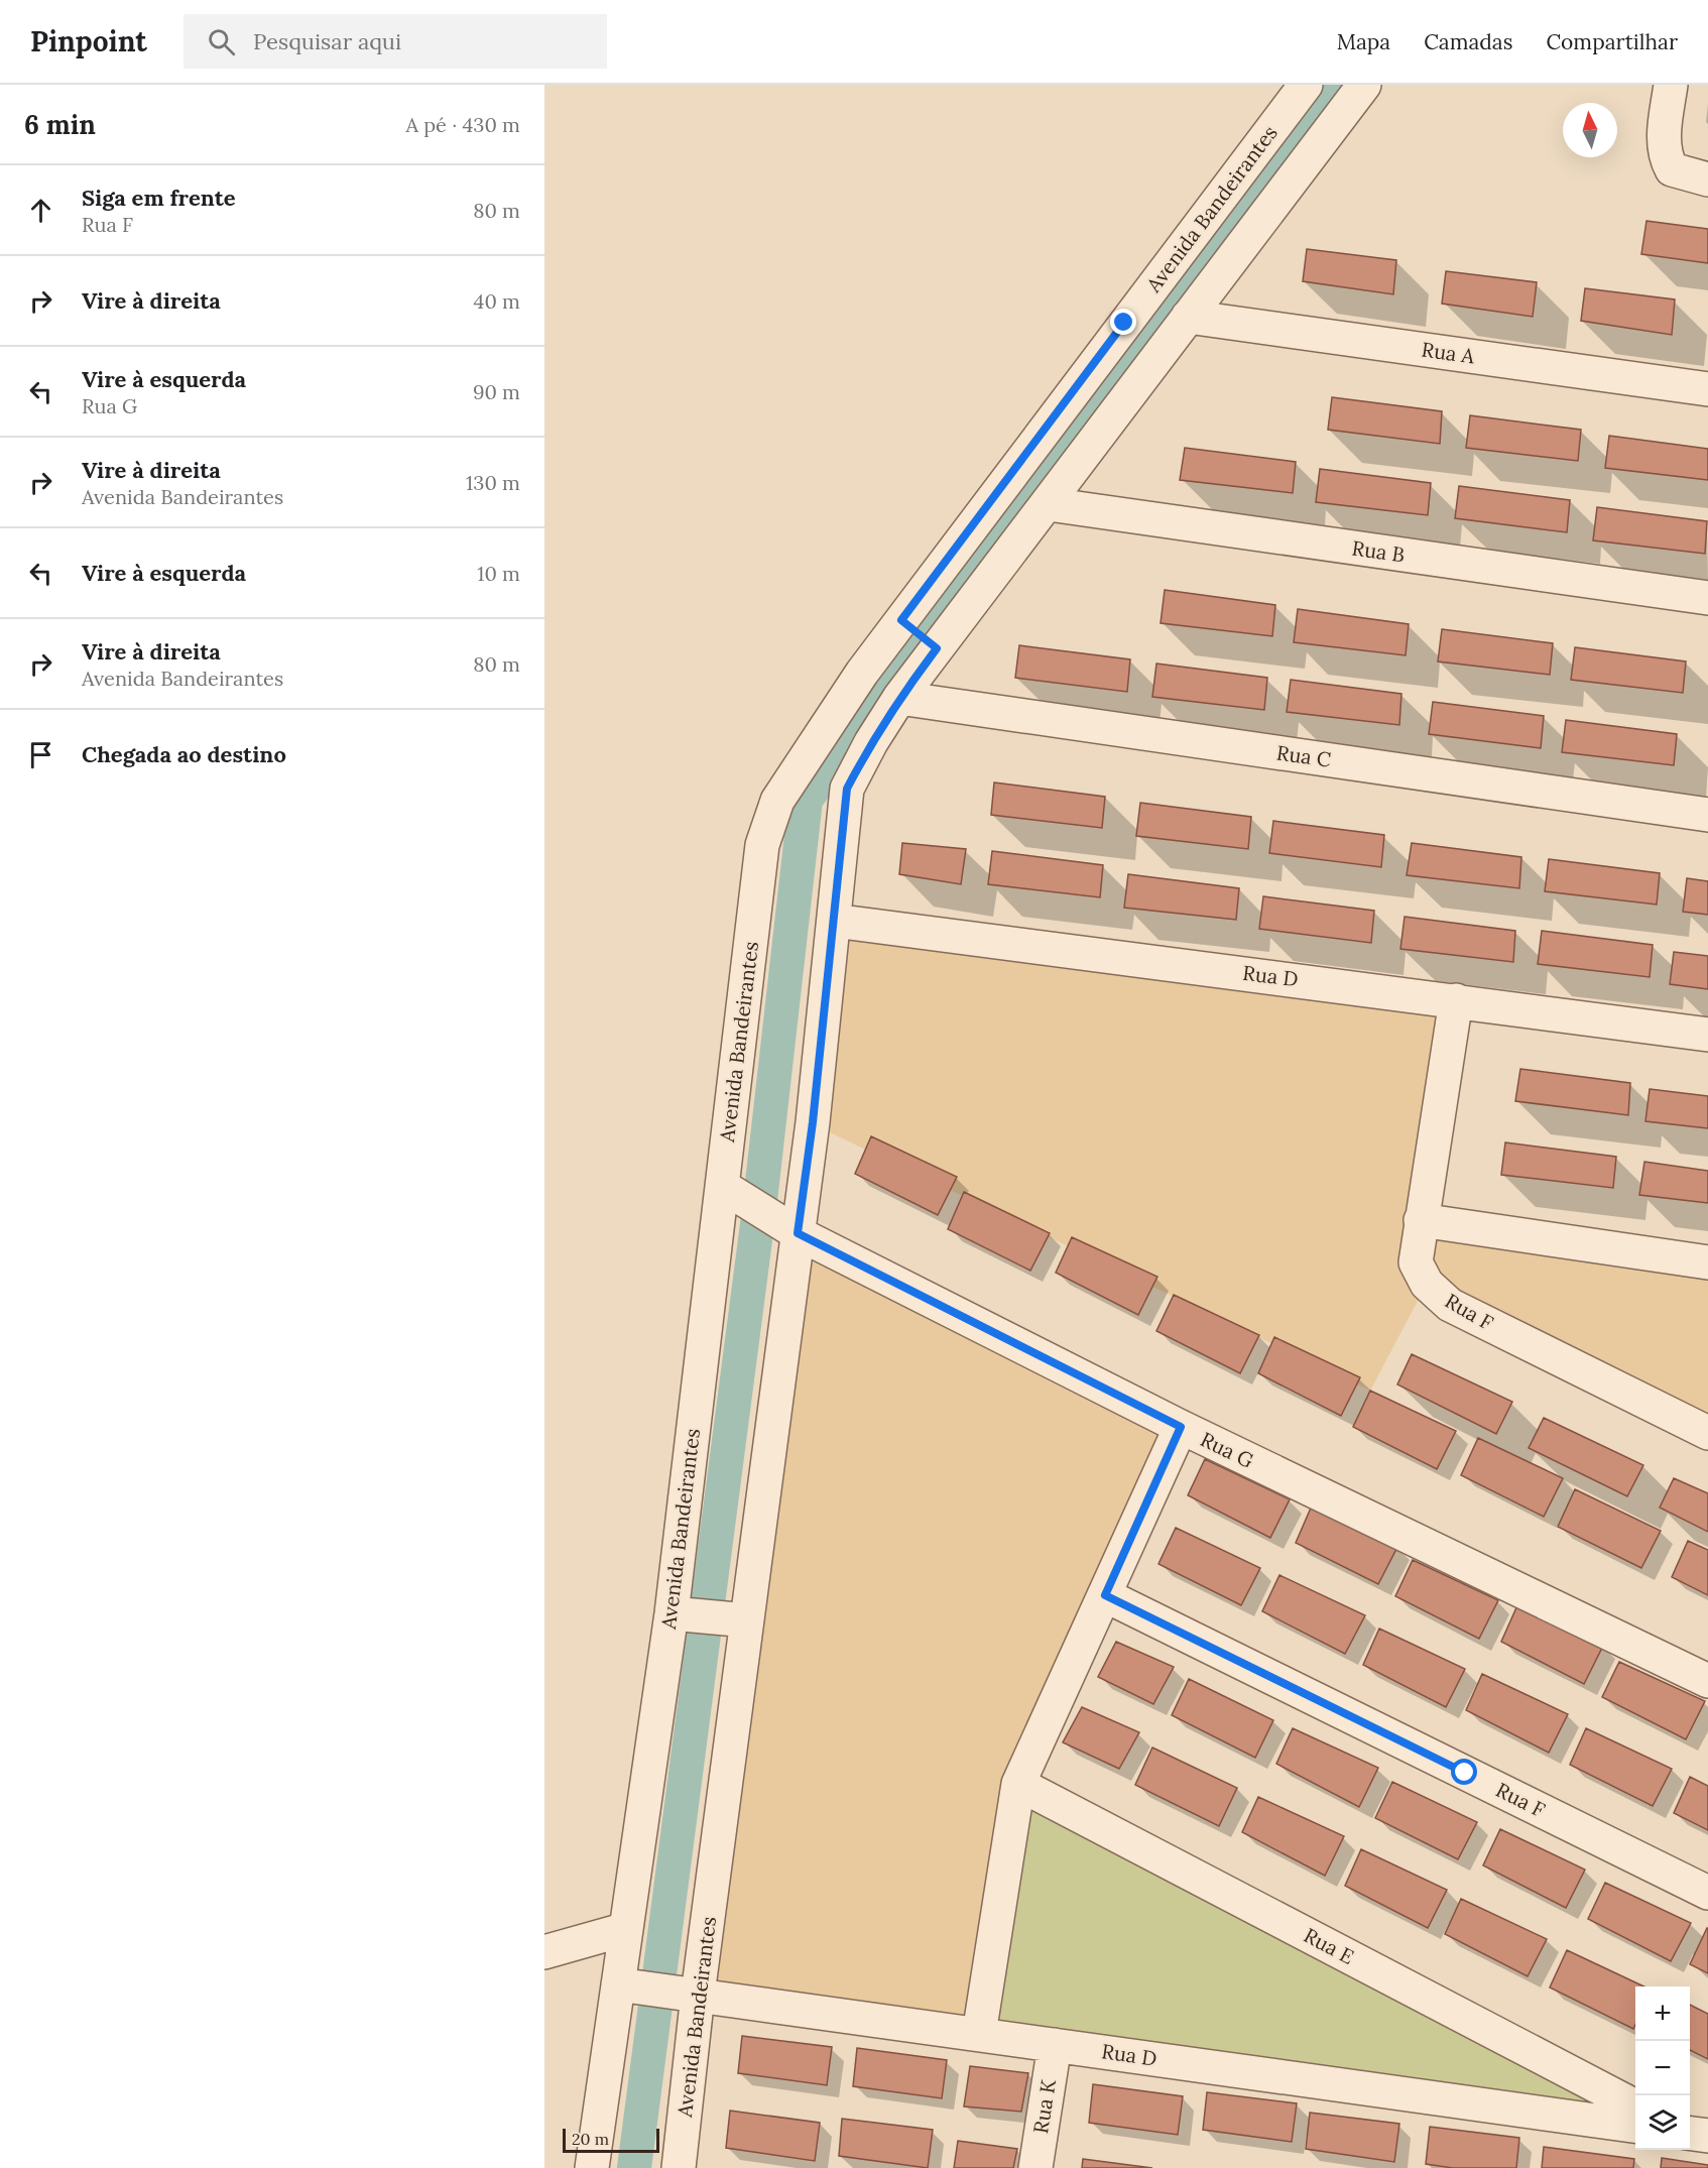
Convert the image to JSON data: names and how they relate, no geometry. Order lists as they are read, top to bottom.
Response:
{
  "streets": {
    "street": [
      "Avenida Bandeirantes",
      "Rua A",
      "Rua B",
      "Rua C",
      "Rua D",
      "Rua F",
      "Rua G",
      "Rua E",
      "Rua K"
    ]
  },
  "crossings": [
    ["Avenida Bandeirantes", "Rua A"],
    ["Avenida Bandeirantes", "Rua B"],
    ["Avenida Bandeirantes", "Rua C"],
    ["Avenida Bandeirantes", "Rua D"],
    ["Avenida Bandeirantes", "Rua G"],
    ["Rua D", "Rua F"],
    ["Rua D", "Rua K"]
  ],
  "scale_bar": "20 m",
  "north": "top",
  "page": {
    "header": "Pinpoint",
    "search": "Pesquisar aqui",
    "nav": ["Mapa", "Camadas", "Compartilhar"],
    "heading": ["6 min", "A pé · 430 m"],
    "list": [
      ["Siga em frente", "Rua F", "80 m"],
      ["Vire à direita", "40 m"],
      ["Vire à esquerda", "Rua G", "90 m"],
      ["Vire à direita", "Avenida Bandeirantes", "130 m"],
      ["Vire à esquerda", "10 m"],
      ["Vire à direita", "Avenida Bandeirantes", "80 m"],
      "Chegada ao destino"
    ],
    "map_buttons": ["+", "−"],
    "scale": "20 m"
  }
}
